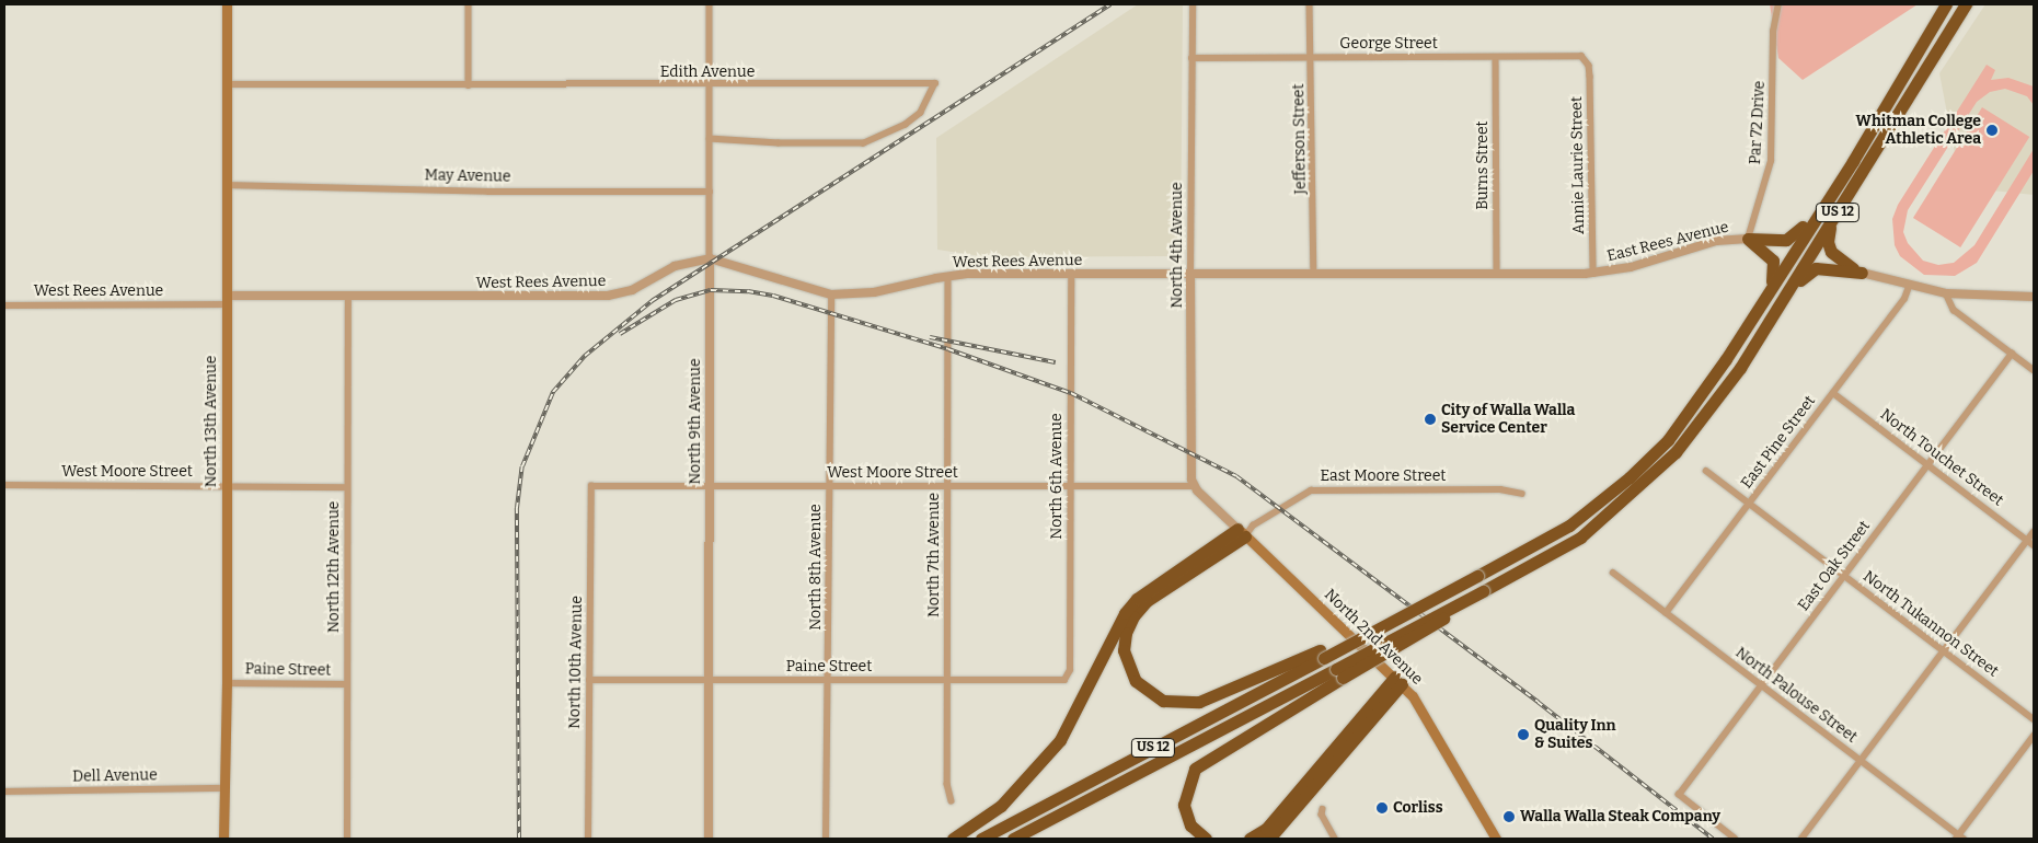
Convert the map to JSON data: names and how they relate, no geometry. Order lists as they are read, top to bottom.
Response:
{
  "streets": {
    "highway": ["US 12"],
    "main road": ["North 13th Avenue", "North 2nd Avenue"],
    "street": [
      "George Street",
      "Edith Avenue",
      "Par 72 Drive",
      "Jefferson Street",
      "Burns Street",
      "Annie Laurie Street",
      "May Avenue",
      "East Rees Avenue",
      "North 4th Avenue",
      "West Rees Avenue",
      "North 9th Avenue",
      "East Pine Street",
      "North Touchet Street",
      "West Moore Street",
      "North 6th Avenue",
      "East Moore Street",
      "North 7th Avenue",
      "East Oak Street",
      "North 12th Avenue",
      "North 8th Avenue",
      "North Tukannon Street",
      "North 10th Avenue",
      "Paine Street",
      "North Palouse Street",
      "Dell Avenue"
    ]
  },
  "crossings": [
    ["George Street", "Jefferson Street"],
    ["George Street", "Burns Street"],
    ["George Street", "Annie Laurie Street"],
    ["George Street", "North 4th Avenue"],
    ["Edith Avenue", "North 13th Avenue"],
    ["Edith Avenue", "North 9th Avenue"],
    ["Par 72 Drive", "East Rees Avenue"],
    ["Jefferson Street", "West Rees Avenue"],
    ["Burns Street", "East Rees Avenue"],
    ["Burns Street", "West Rees Avenue"],
    ["Annie Laurie Street", "East Rees Avenue"],
    ["May Avenue", "North 13th Avenue"],
    ["May Avenue", "North 9th Avenue"],
    ["East Rees Avenue", "West Rees Avenue"],
    ["North 4th Avenue", "West Rees Avenue"],
    ["North 4th Avenue", "West Moore Street"],
    ["North 4th Avenue", "North 2nd Avenue"],
    ["West Rees Avenue", "North 13th Avenue"],
    ["West Rees Avenue", "North 9th Avenue"],
    ["West Rees Avenue", "North 6th Avenue"],
    ["West Rees Avenue", "North 7th Avenue"],
    ["West Rees Avenue", "North 12th Avenue"],
    ["West Rees Avenue", "North 8th Avenue"],
    ["North 13th Avenue", "West Moore Street"],
    ["North 13th Avenue", "Paine Street"],
    ["North 13th Avenue", "Dell Avenue"],
    ["North 9th Avenue", "West Moore Street"],
    ["North 9th Avenue", "Paine Street"],
    ["East Pine Street", "North Touchet Street"],
    ["East Pine Street", "North Tukannon Street"],
    ["East Pine Street", "North Palouse Street"],
    ["North Touchet Street", "East Oak Street"],
    ["West Moore Street", "North 6th Avenue"],
    ["West Moore Street", "North 7th Avenue"],
    ["West Moore Street", "North 12th Avenue"],
    ["West Moore Street", "North 8th Avenue"],
    ["West Moore Street", "North 2nd Avenue"],
    ["West Moore Street", "North 10th Avenue"],
    ["North 6th Avenue", "Paine Street"],
    ["East Moore Street", "North 2nd Avenue"],
    ["North 7th Avenue", "Paine Street"],
    ["East Oak Street", "North Tukannon Street"],
    ["East Oak Street", "North Palouse Street"],
    ["North 12th Avenue", "Paine Street"],
    ["North 8th Avenue", "Paine Street"],
    ["North 10th Avenue", "Paine Street"]
  ],
  "places": [
    "Whitman College Athletic Area",
    "City of Walla Walla Service Center",
    "Quality Inn & Suites",
    "Corliss",
    "Walla Walla Steak Company"
  ]
}
